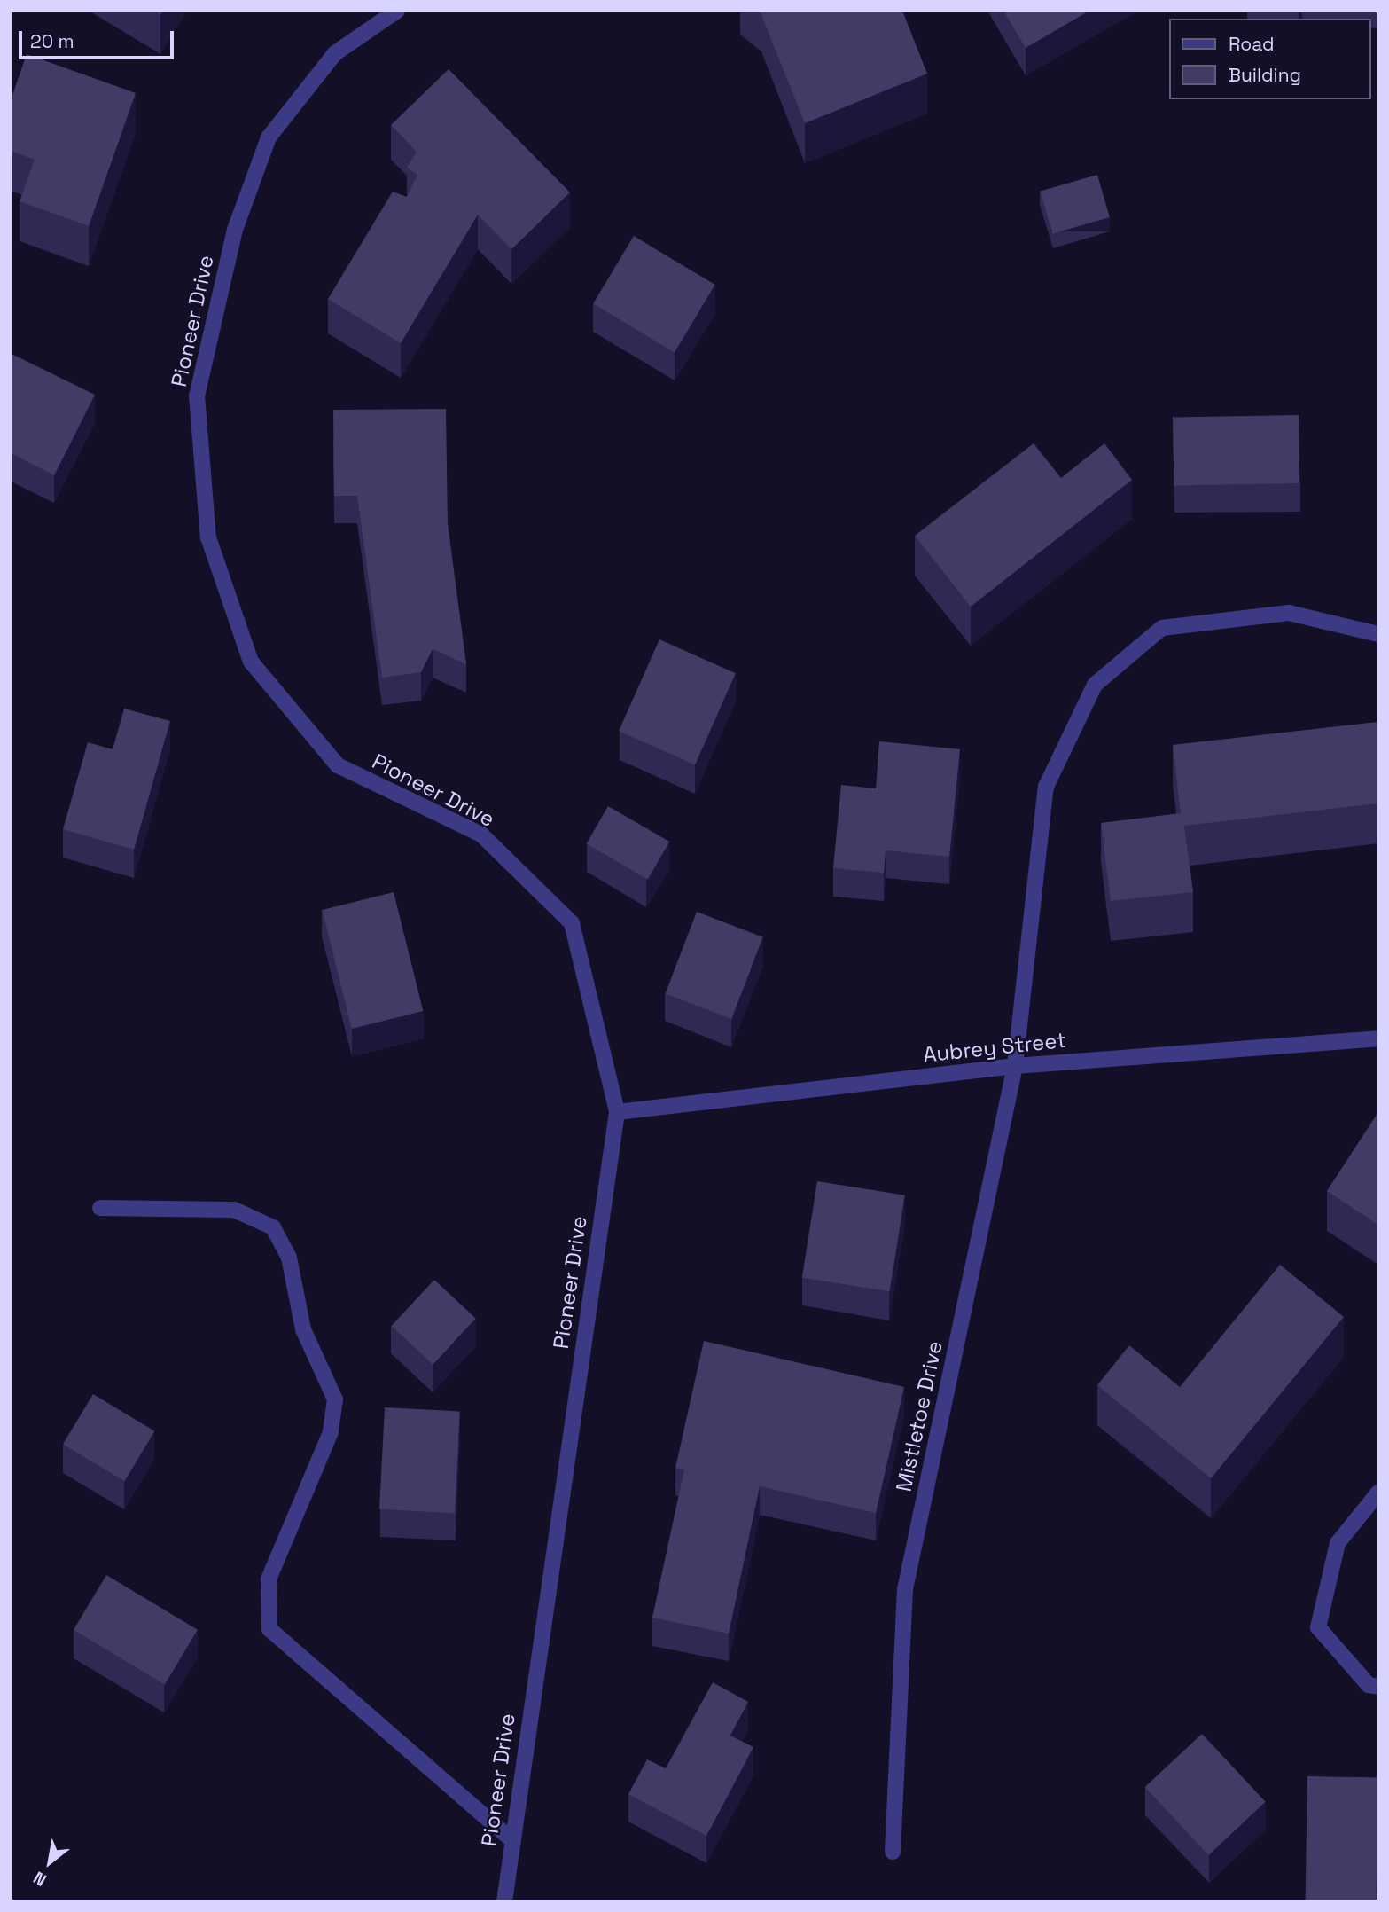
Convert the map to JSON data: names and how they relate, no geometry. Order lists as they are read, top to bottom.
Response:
{
  "streets": {
    "street": ["Pioneer Drive", "Aubrey Street", "Mistletoe Drive"]
  },
  "crossings": [
    ["Pioneer Drive", "Aubrey Street"],
    ["Aubrey Street", "Mistletoe Drive"]
  ],
  "legend": ["Road", "Building"],
  "scale_bar": "20 m",
  "north": "bottom left"
}
